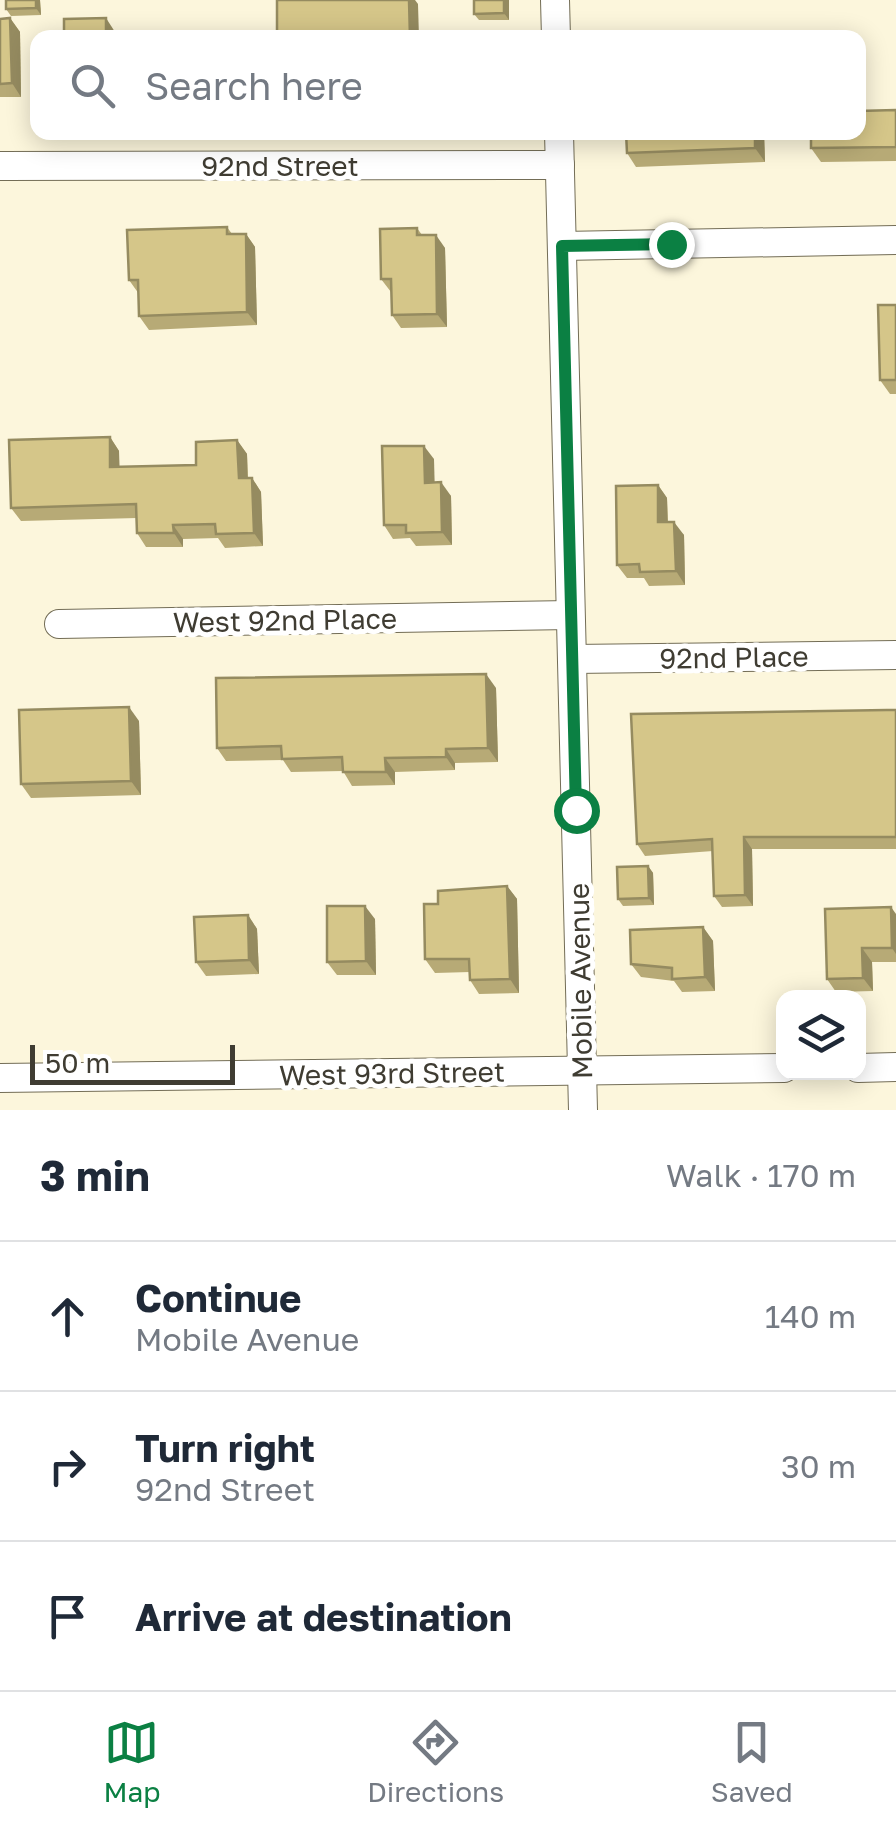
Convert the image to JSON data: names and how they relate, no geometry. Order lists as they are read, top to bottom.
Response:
{
  "streets": {
    "street": [
      "92nd Street",
      "West 92nd Place",
      "92nd Place",
      "Mobile Avenue",
      "West 93rd Street"
    ]
  },
  "crossings": [
    ["92nd Street", "Mobile Avenue"],
    ["West 92nd Place", "Mobile Avenue"],
    ["92nd Place", "Mobile Avenue"],
    ["Mobile Avenue", "West 93rd Street"]
  ],
  "scale_bar": "50 m",
  "page": {
    "search": "Search here",
    "scale": "50 m",
    "heading": ["3 min", "Walk · 170 m"],
    "list": [
      ["Continue", "Mobile Avenue", "140 m"],
      ["Turn right", "92nd Street", "30 m"],
      "Arrive at destination"
    ],
    "nav": ["Map", "Directions", "Saved"]
  }
}
